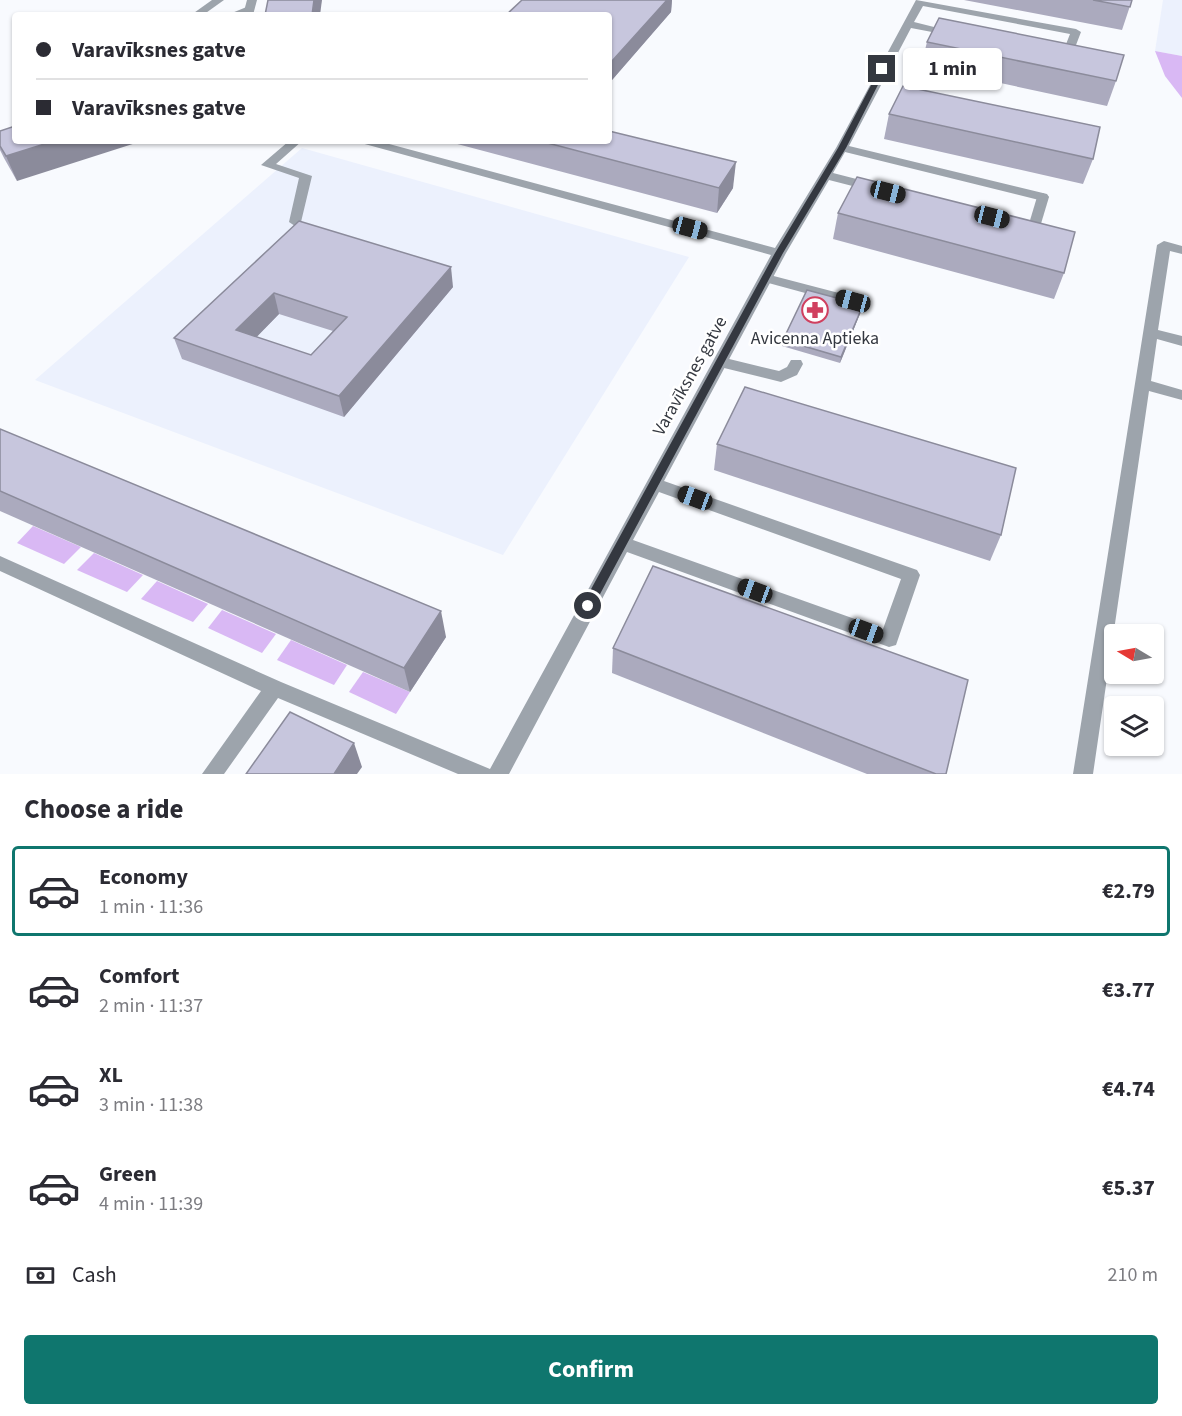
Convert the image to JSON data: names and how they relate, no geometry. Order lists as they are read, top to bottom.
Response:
{
  "streets": {
    "street": ["Varavīksnes gatve"]
  },
  "places": {
    "pharmacy": ["Avicenna Aptieka"]
  },
  "north": "left",
  "page": {
    "banner": ["Varavīksnes gatve", "Varavīksnes gatve"],
    "bubble": "1 min",
    "heading": "Choose a ride",
    "list": [
      {
        "name": "Economy",
        "note": "1 min · 11:36",
        "value": "€2.79"
      },
      {
        "name": "Comfort",
        "note": "2 min · 11:37",
        "value": "€3.77"
      },
      {
        "name": "XL",
        "note": "3 min · 11:38",
        "value": "€4.74"
      },
      {
        "name": "Green",
        "note": "4 min · 11:39",
        "value": "€5.37"
      }
    ],
    "pay": ["Cash", "210 m"],
    "buttons": "Confirm"
  }
}
